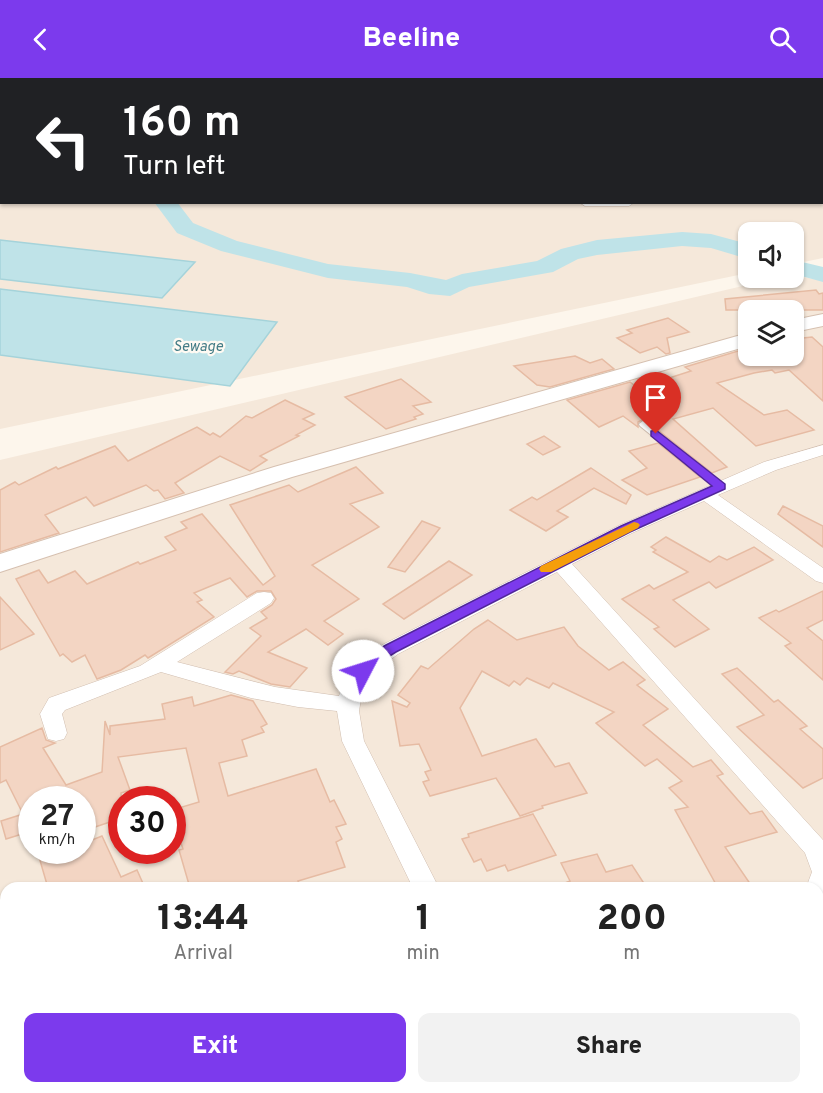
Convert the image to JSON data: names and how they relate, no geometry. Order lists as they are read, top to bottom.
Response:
{
  "water": ["Sewage"],
  "page": {
    "header": "Beeline",
    "turn": ["160 m", "Turn left"],
    "speed": "27 km/h",
    "limit": "30",
    "eta": [
      "13:44",
      "Arrival",
      "1",
      "min",
      "200",
      "m"
    ],
    "buttons": ["Exit", "Share"]
  }
}
